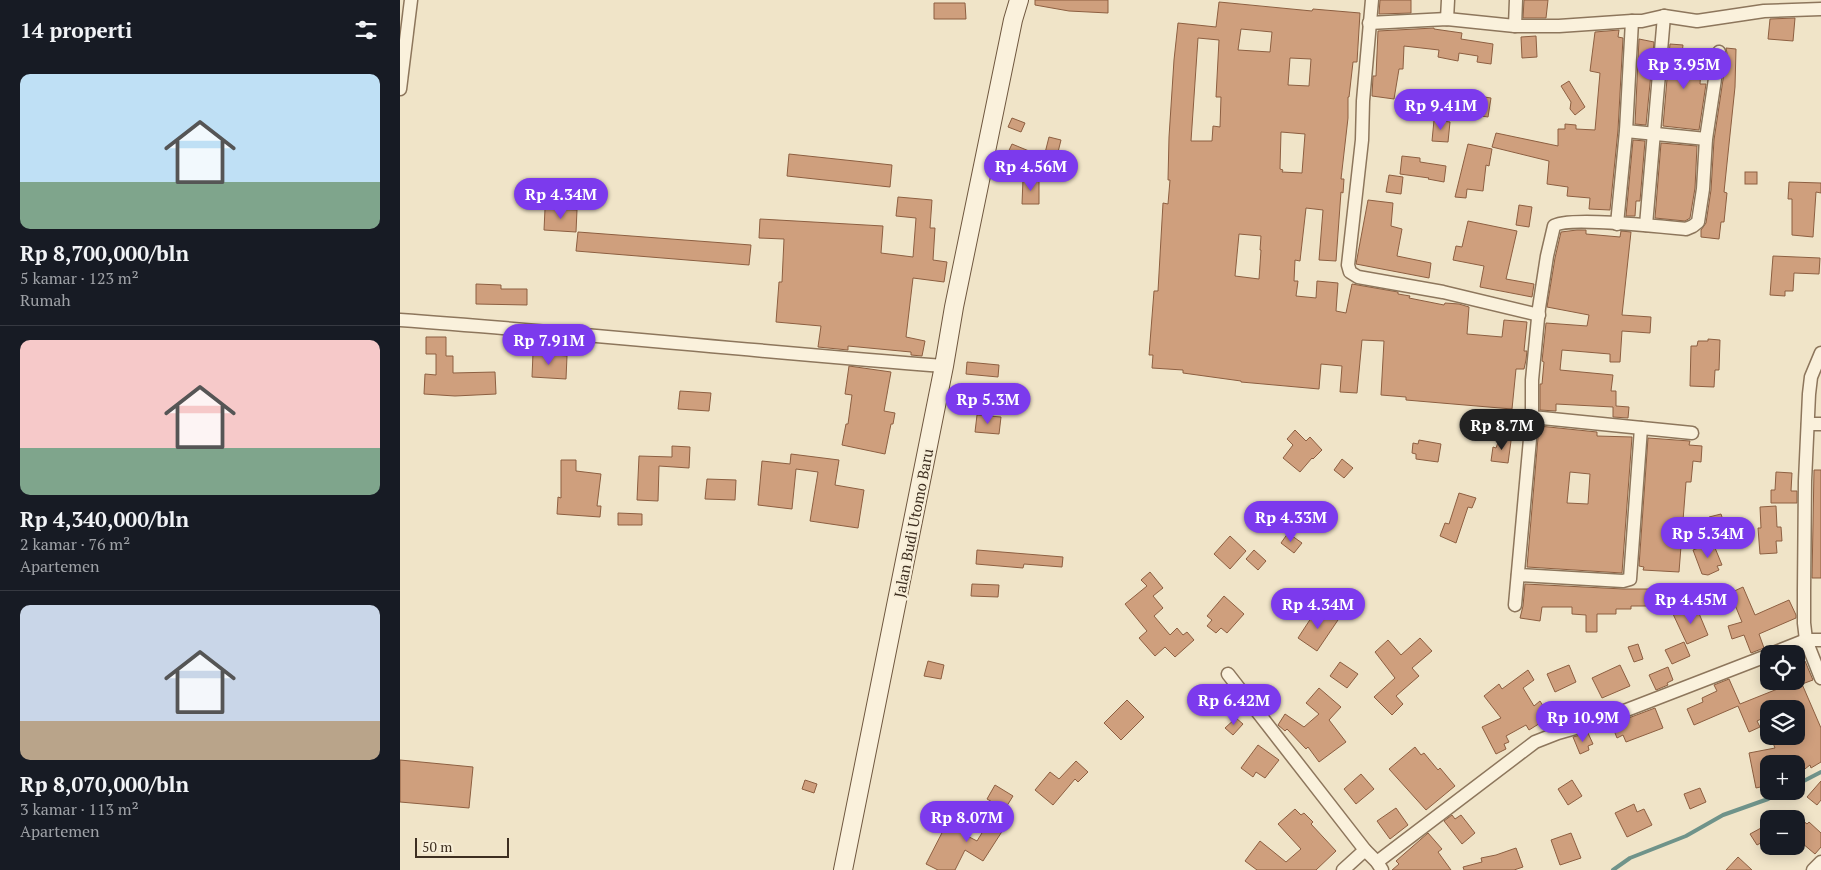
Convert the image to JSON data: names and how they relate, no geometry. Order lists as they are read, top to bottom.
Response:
{
  "streets": {
    "street": ["Jalan Budi Utomo Baru"]
  },
  "scale_bar": "50 m",
  "page": {
    "heading": "14 properti",
    "price": [
      "Rp 3.95M",
      "Rp 9.41M",
      "Rp 4.56M",
      "Rp 4.34M",
      "Rp 7.91M",
      "Rp 5.3M",
      "Rp 8.7M",
      "Rp 4.33M",
      "Rp 5.34M",
      "Rp 4.45M",
      "Rp 4.34M",
      "Rp 6.42M",
      "Rp 10.9M",
      "Rp 8.07M"
    ],
    "list": [
      {
        "name": "Rp 8,700,000/bln",
        "note": "5 kamar · 123 m² · Rumah"
      },
      {
        "name": "Rp 4,340,000/bln",
        "note": "2 kamar · 76 m² · Apartemen"
      },
      {
        "name": "Rp 8,070,000/bln",
        "note": "3 kamar · 113 m² · Apartemen"
      }
    ],
    "map_buttons": ["+", "−"],
    "scale": "50 m"
  }
}
